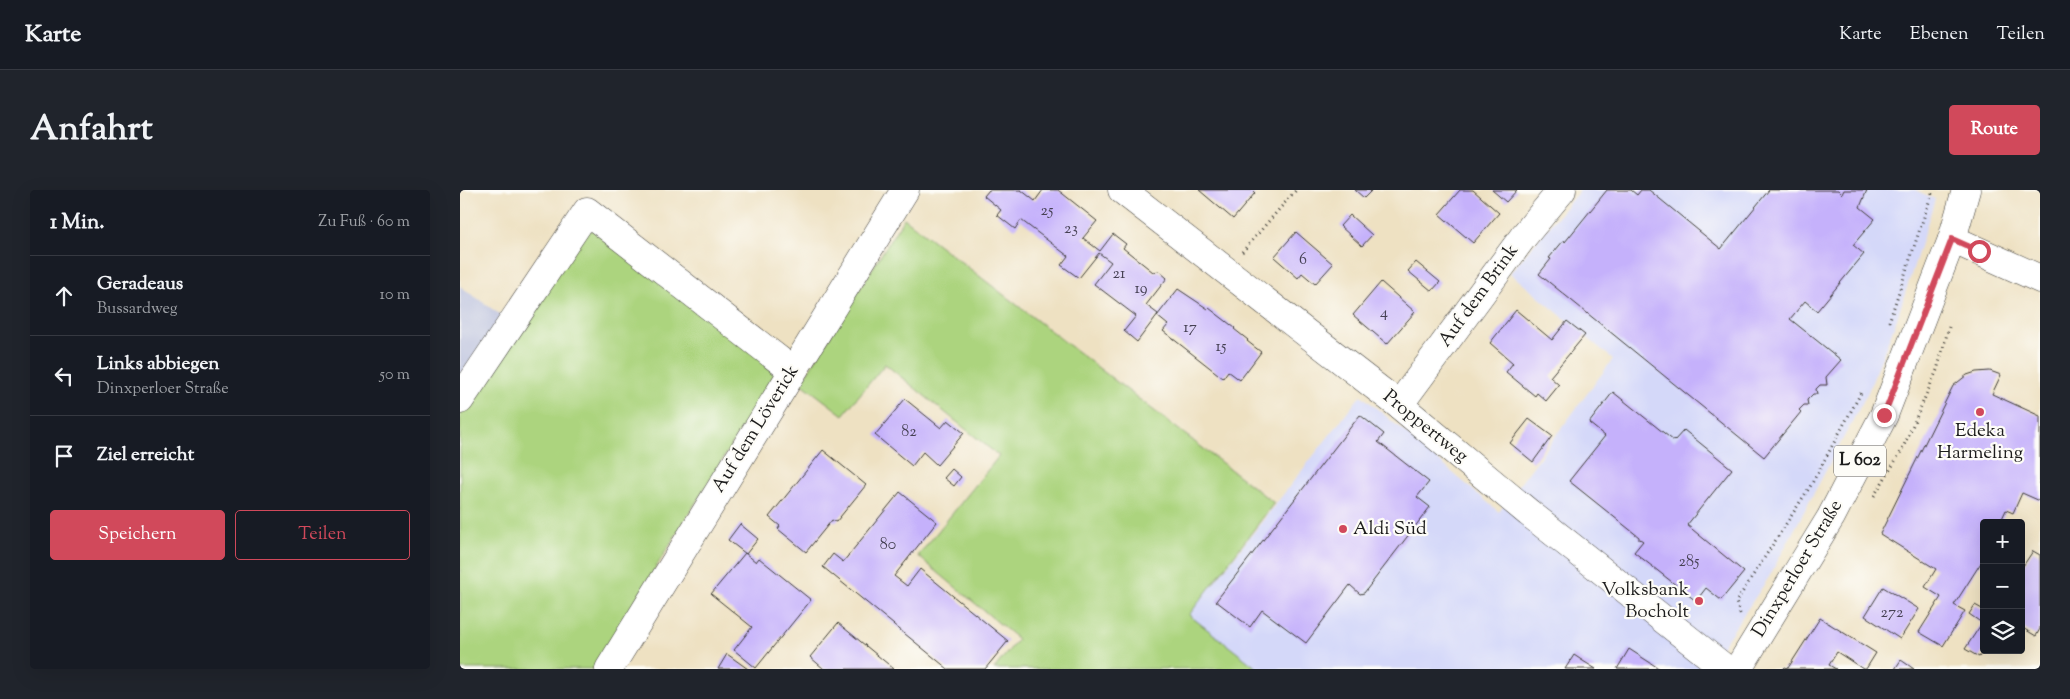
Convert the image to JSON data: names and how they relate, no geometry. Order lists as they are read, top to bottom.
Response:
{
  "streets": {
    "street": [
      "Auf dem Brink",
      "Proppertweg",
      "Auf dem Löverick",
      "L 602",
      "Dinxperloer Straße"
    ]
  },
  "crossings": [
    ["Auf dem Brink", "Proppertweg"]
  ],
  "places": ["Edeka Harmeling", "Aldi Süd", "Volksbank Bocholt"],
  "house_numbers": [
    "25",
    "23",
    "6",
    "21",
    "19",
    "4",
    "17",
    "15",
    "82",
    "80",
    "285",
    "272"
  ],
  "page": {
    "header": "Karte",
    "nav": ["Karte", "Ebenen", "Teilen"],
    "title": "Anfahrt",
    "buttons": [
      "Route",
      ["Speichern", "Teilen"]
    ],
    "heading": ["1 Min.", "Zu Fuß · 60 m"],
    "list": [
      ["Geradeaus", "Bussardweg", "10 m"],
      ["Links abbiegen", "Dinxperloer Straße", "50 m"],
      "Ziel erreicht"
    ],
    "map_buttons": ["+", "−"]
  }
}
